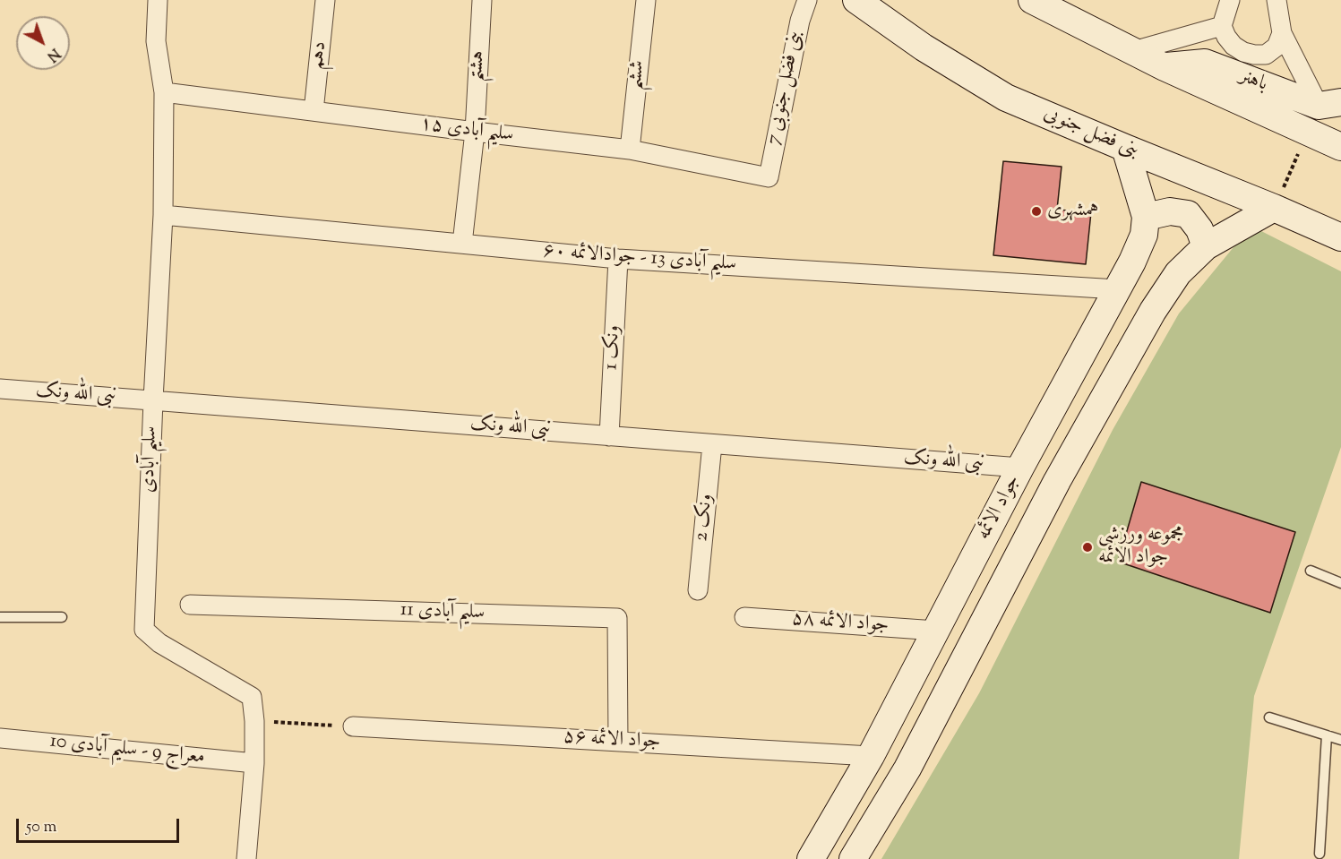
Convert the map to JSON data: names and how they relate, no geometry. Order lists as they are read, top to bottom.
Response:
{
  "streets": {
    "street": [
      "دهم",
      "هشتم",
      "ششم",
      "باهنر",
      "بنی فضل جنوبی 7",
      "سلیم آبادی ۱۵",
      "بنی فضل جنوبی",
      "سلیم آبادی 13 - جوادالائمه ۶۰",
      "ونک 1",
      "نبی الله ونک",
      "سلیم آبادی",
      "جواد الائمه",
      "ونک 2",
      "سلیم آبادی 11",
      "جواد الائمه ۵۸",
      "جواد الائمه ۵۶",
      "معراج 9 - سلیم آبادی 10"
    ]
  },
  "crossings": [
    ["دهم", "سلیم آبادی ۱۵"],
    ["هشتم", "سلیم آبادی ۱۵"],
    ["هشتم", "سلیم آبادی 13 - جوادالائمه ۶۰"],
    ["ششم", "سلیم آبادی ۱۵"],
    ["بنی فضل جنوبی 7", "سلیم آبادی ۱۵"],
    ["سلیم آبادی ۱۵", "سلیم آبادی"],
    ["بنی فضل جنوبی", "جواد الائمه"],
    ["سلیم آبادی 13 - جوادالائمه ۶۰", "ونک 1"],
    ["سلیم آبادی 13 - جوادالائمه ۶۰", "سلیم آبادی"],
    ["سلیم آبادی 13 - جوادالائمه ۶۰", "جواد الائمه"],
    ["ونک 1", "نبی الله ونک"],
    ["نبی الله ونک", "سلیم آبادی"],
    ["نبی الله ونک", "جواد الائمه"],
    ["نبی الله ونک", "ونک 2"],
    ["سلیم آبادی", "معراج 9 - سلیم آبادی 10"],
    ["جواد الائمه", "جواد الائمه ۵۸"],
    ["جواد الائمه", "جواد الائمه ۵۶"],
    ["سلیم آبادی 11", "جواد الائمه ۵۶"]
  ],
  "places": ["همشهری", "مجموعه ورزشی جواد الائمه"],
  "scale_bar": "50 m",
  "north": "bottom right"
}
